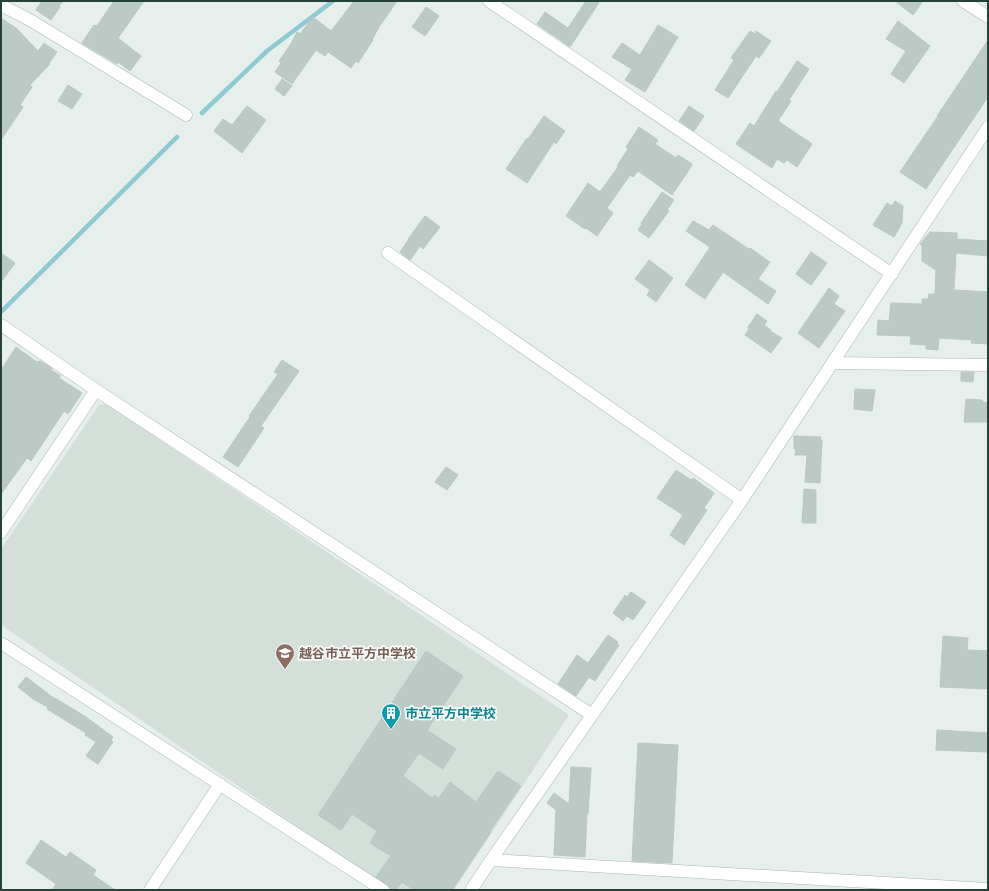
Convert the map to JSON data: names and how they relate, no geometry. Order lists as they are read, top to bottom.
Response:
{
  "places": {
    "school or university": ["越谷市立平方中学校"],
    "building": ["市立平方中学校"]
  }
}
